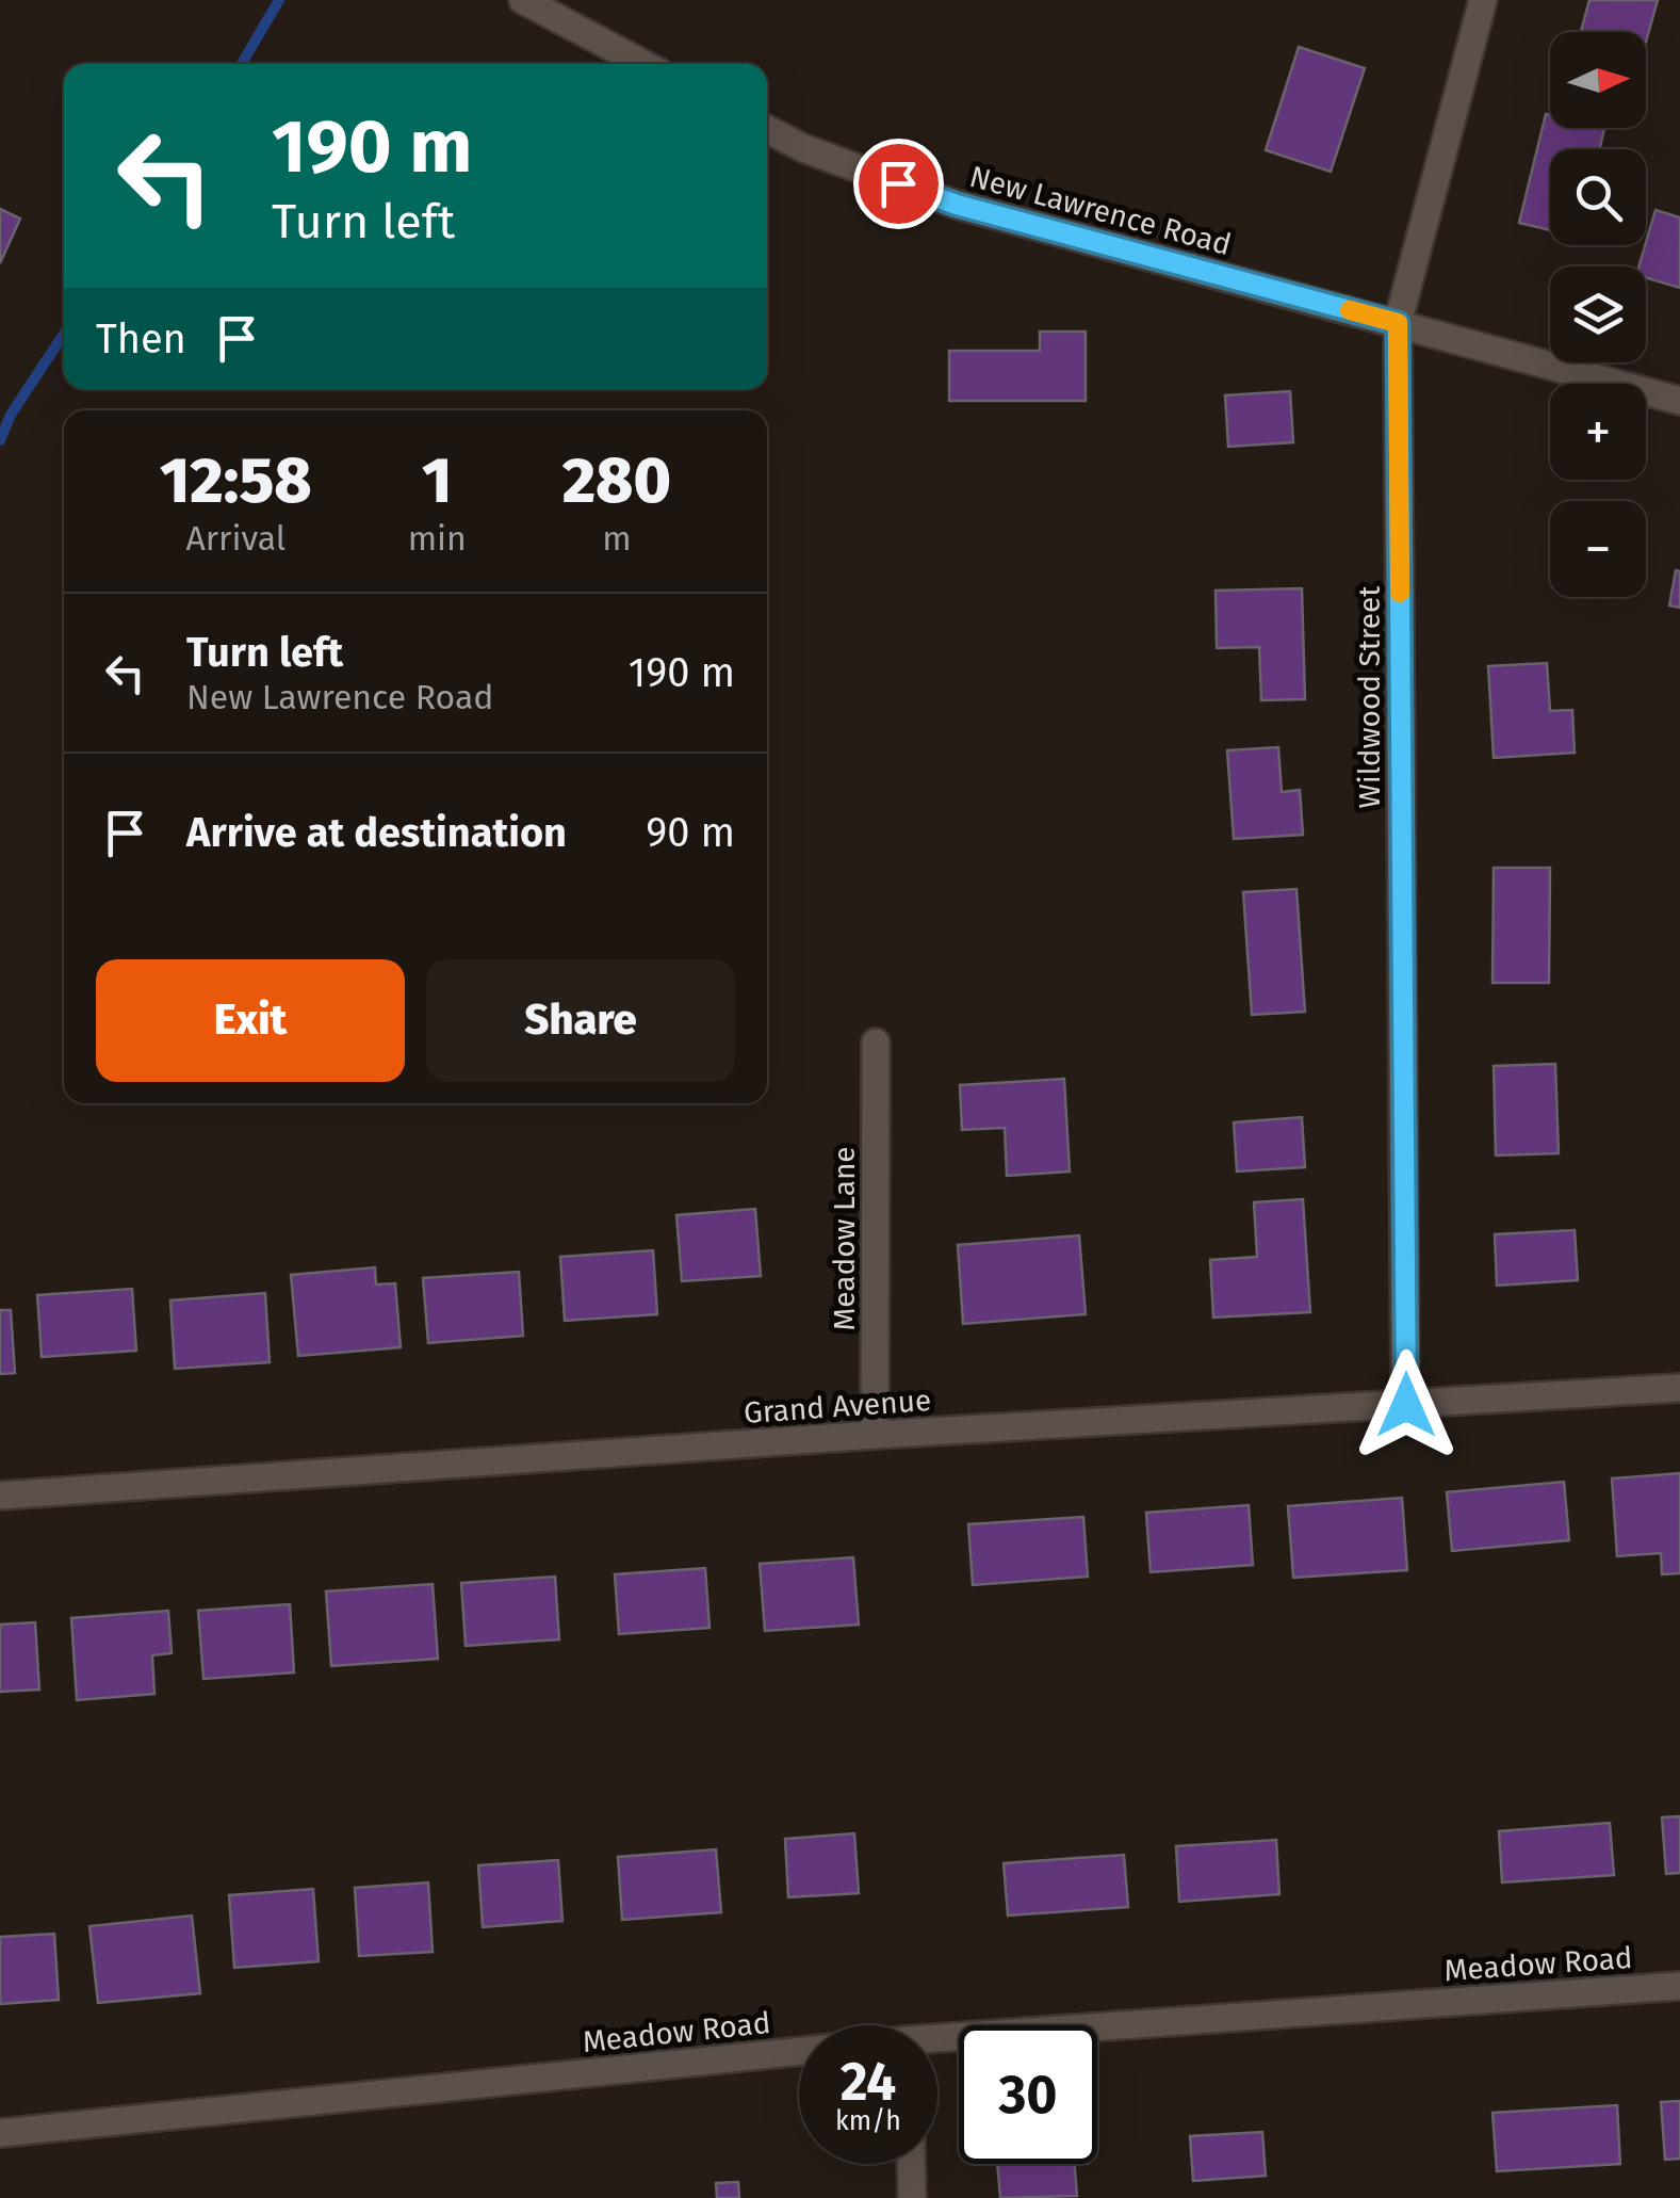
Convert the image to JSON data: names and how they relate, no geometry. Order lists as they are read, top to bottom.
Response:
{
  "streets": {
    "street": [
      "New Lawrence Road",
      "Wildwood Street",
      "Meadow Lane",
      "Grand Avenue",
      "Meadow Road"
    ]
  },
  "crossings": [
    ["New Lawrence Road", "Wildwood Street"],
    ["Wildwood Street", "Grand Avenue"],
    ["Meadow Lane", "Grand Avenue"]
  ],
  "north": "right",
  "page": {
    "map_buttons": ["+", "−"],
    "turn": ["190 m", "Turn left"],
    "then": "Then",
    "eta": [
      "12:58",
      "Arrival",
      "1",
      "min",
      "280",
      "m"
    ],
    "list": [
      {
        "name": "Turn left",
        "note": "New Lawrence Road",
        "value": "190 m"
      },
      {
        "name": "Arrive at destination",
        "value": "90 m"
      }
    ],
    "buttons": ["Exit", "Share"],
    "speed": "24 km/h",
    "limit": "30"
  }
}
